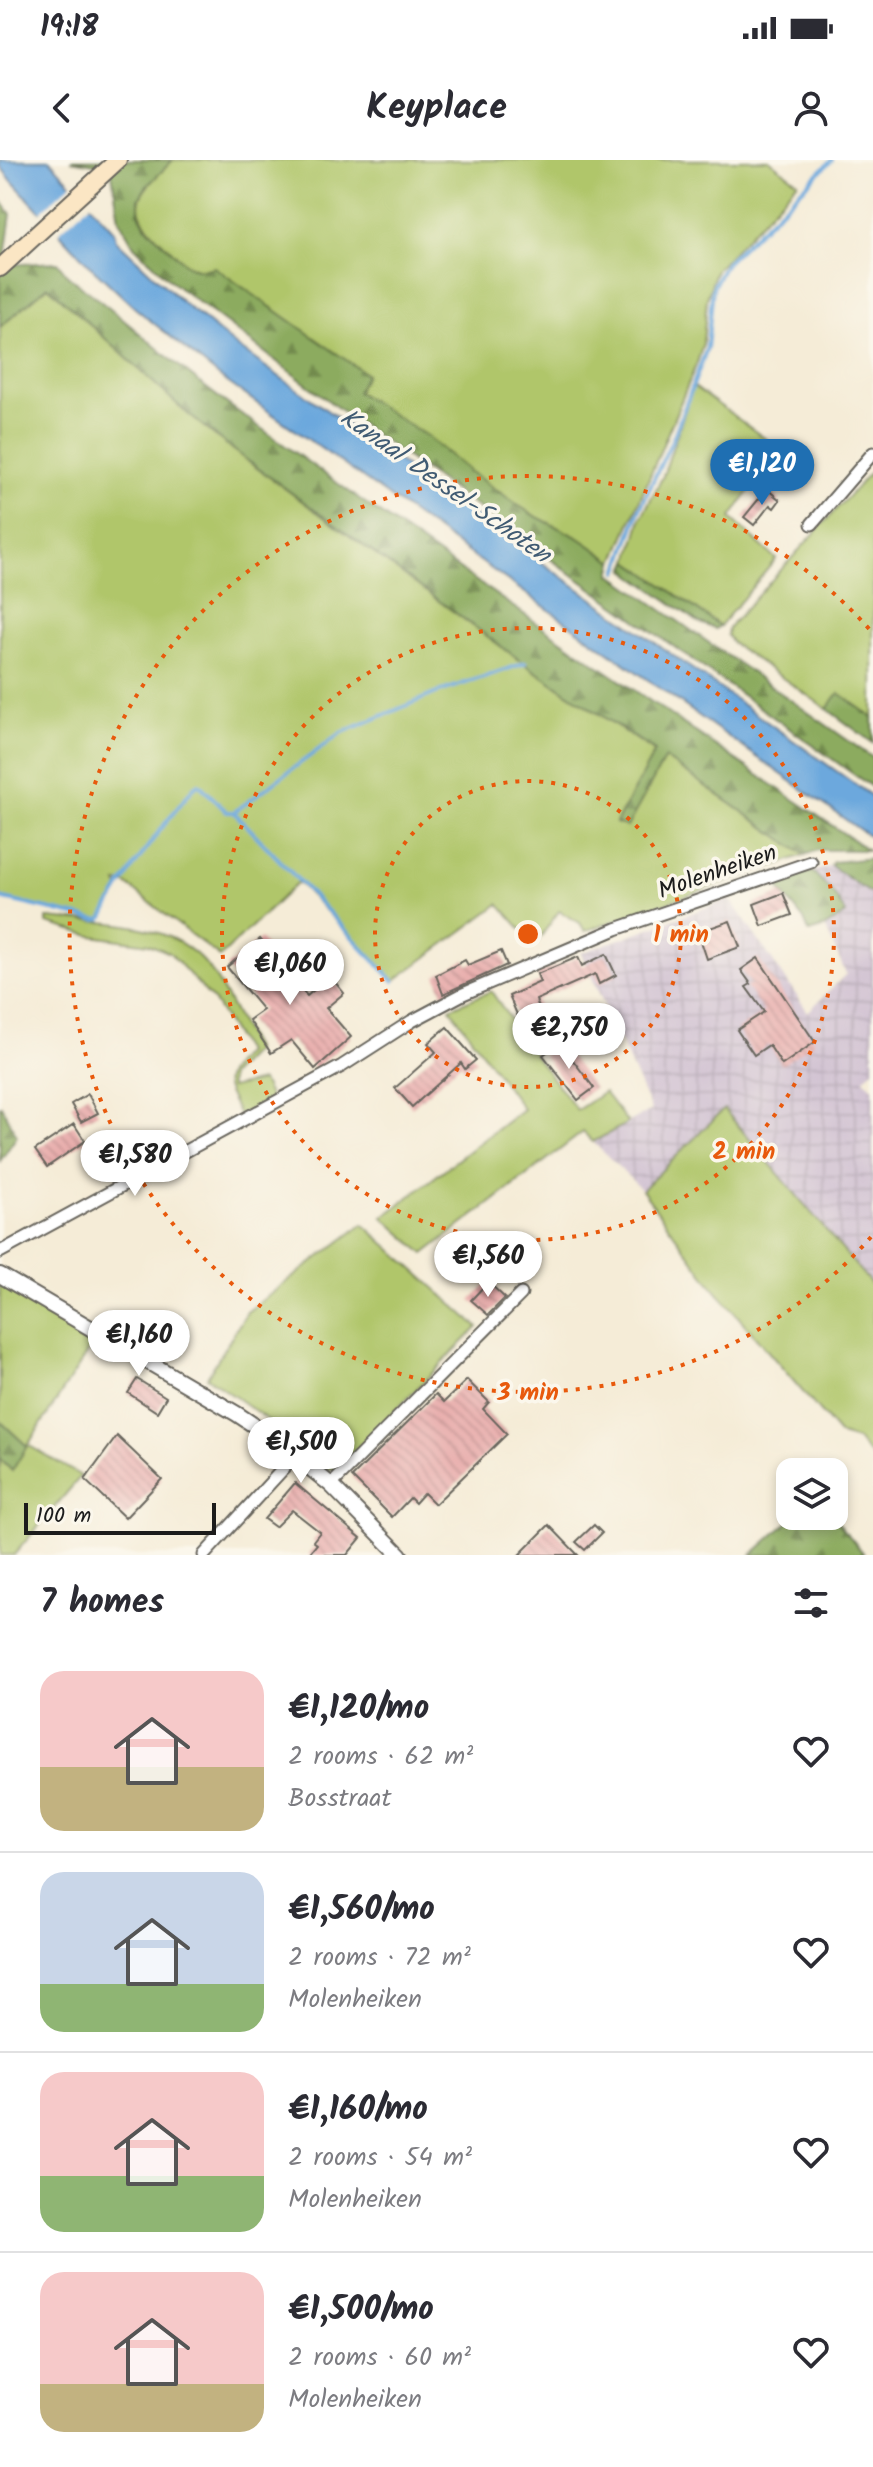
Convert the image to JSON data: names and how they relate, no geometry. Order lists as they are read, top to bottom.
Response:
{
  "streets": {
    "street": ["Molenheiken"]
  },
  "water": ["Kanaal Dessel-Schoten"],
  "scale_bar": "100 m",
  "page": {
    "status": "19:18",
    "header": "Keyplace",
    "price": [
      "€1,120",
      "€1,060",
      "€2,750",
      "€1,580",
      "€1,560",
      "€1,160",
      "€1,500"
    ],
    "scale": "100 m",
    "heading": "7 homes",
    "list": [
      {
        "name": "€1,120/mo",
        "note": "2 rooms · 62 m² · Bosstraat"
      },
      {
        "name": "€1,560/mo",
        "note": "2 rooms · 72 m² · Molenheiken"
      },
      {
        "name": "€1,160/mo",
        "note": "2 rooms · 54 m² · Molenheiken"
      },
      {
        "name": "€1,500/mo",
        "note": "2 rooms · 60 m² · Molenheiken"
      }
    ]
  },
  "rings": ["1 min", "2 min", "3 min"]
}
